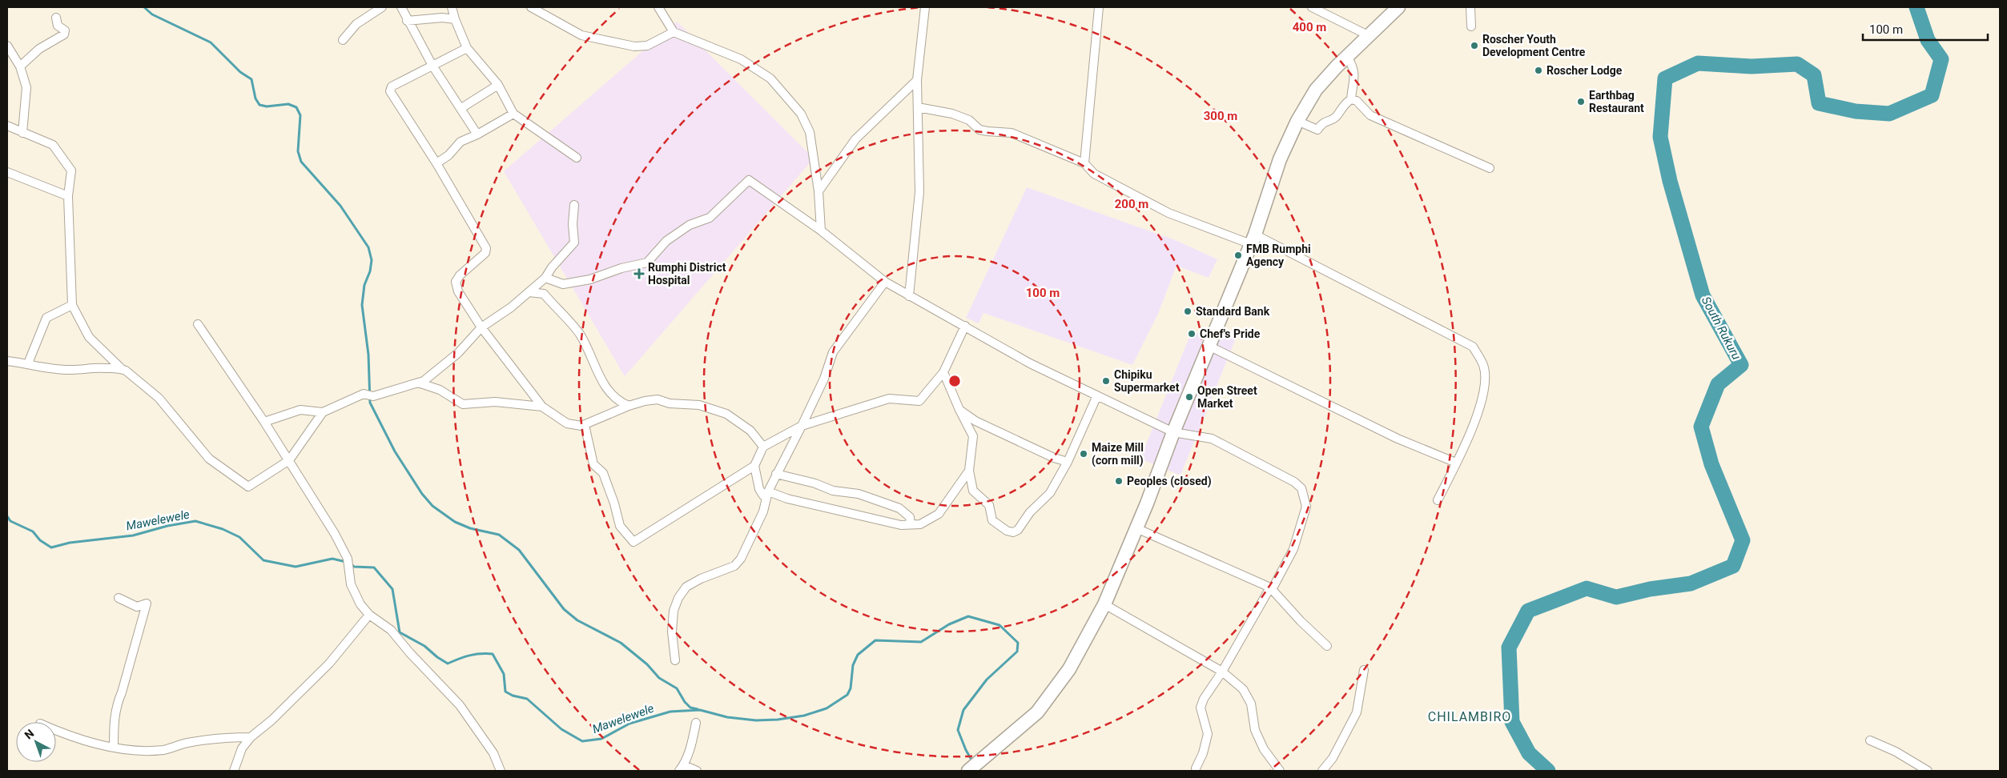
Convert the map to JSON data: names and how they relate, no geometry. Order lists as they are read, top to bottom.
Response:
{
  "districts": ["CHILAMBIRO"],
  "water": ["South Rukuru", "Mawelewele"],
  "places": {
    "other": [
      "Roscher Youth Development Centre",
      "Roscher Lodge",
      "Earthbag Restaurant",
      "FMB Rumphi Agency",
      "Standard Bank",
      "Chef's Pride",
      "Chipiku Supermarket",
      "Open Street Market",
      "Maize Mill (corn mill)",
      "Peoples (closed)"
    ],
    "health": ["Rumphi District Hospital"]
  },
  "scale_bar": "100 m",
  "north": "top left",
  "rings": [
    "400 m",
    "300 m",
    "200 m",
    "100 m"
  ]
}
